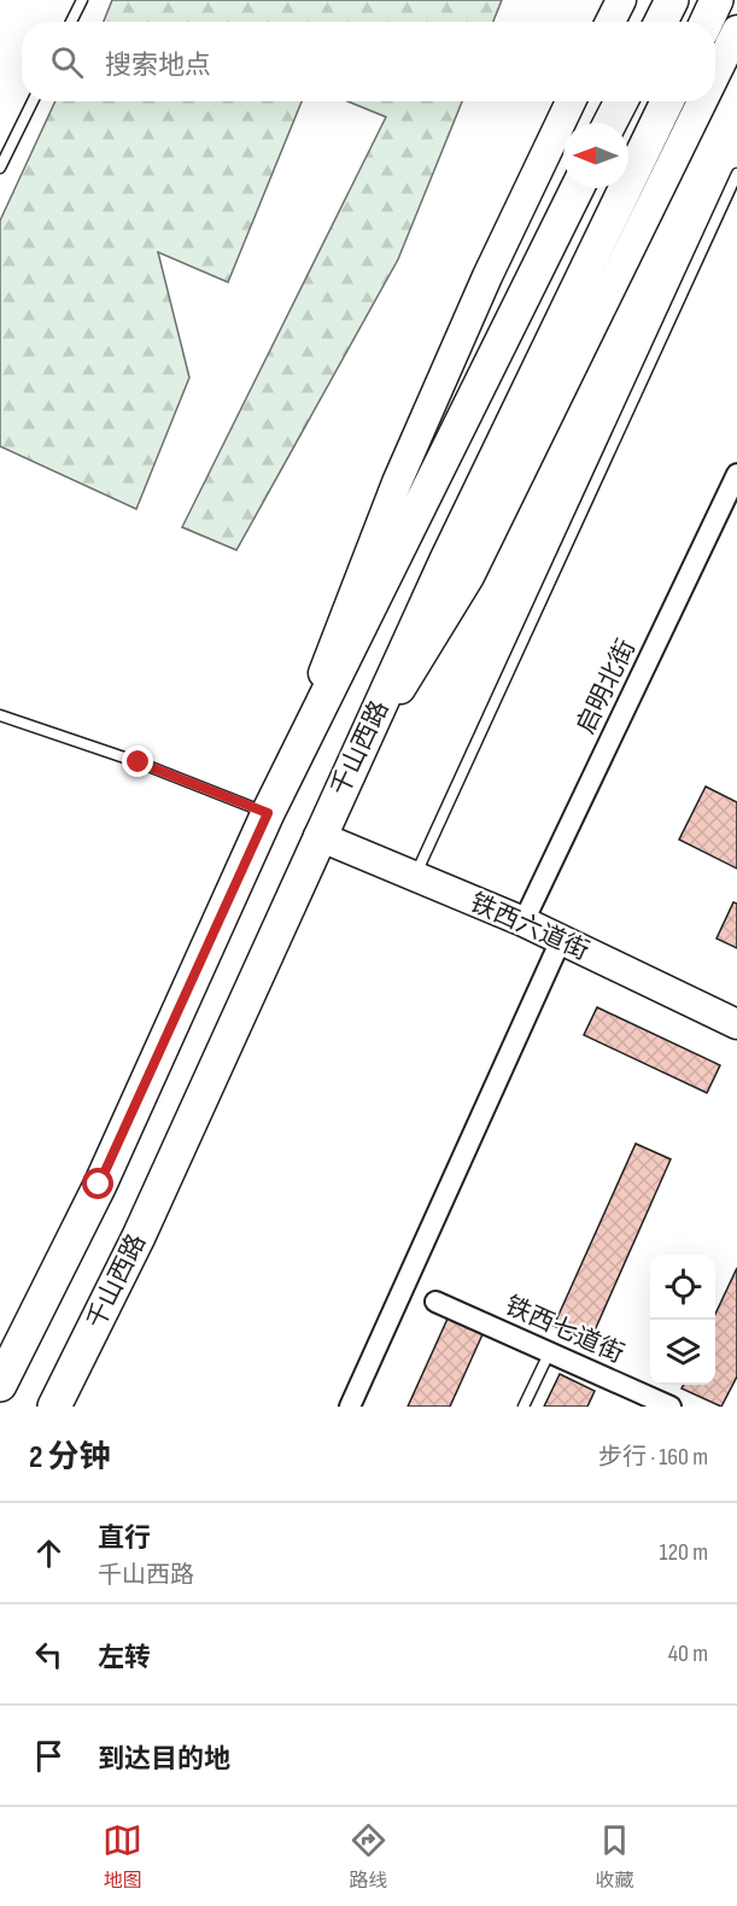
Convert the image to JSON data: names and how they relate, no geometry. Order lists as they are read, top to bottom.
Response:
{
  "streets": {
    "main road": ["千山西路", "铁西六道街"],
    "street": ["启明北街", "铁西七道街"]
  },
  "crossings": [
    ["启明北街", "铁西六道街"],
    ["千山西路", "铁西六道街"]
  ],
  "north": "left",
  "page": {
    "search": "搜索地点",
    "heading": ["2 分钟", "步行 · 160 m"],
    "list": [
      ["直行", "千山西路", "120 m"],
      ["左转", "40 m"],
      "到达目的地"
    ],
    "nav": ["地图", "路线", "收藏"]
  }
}
